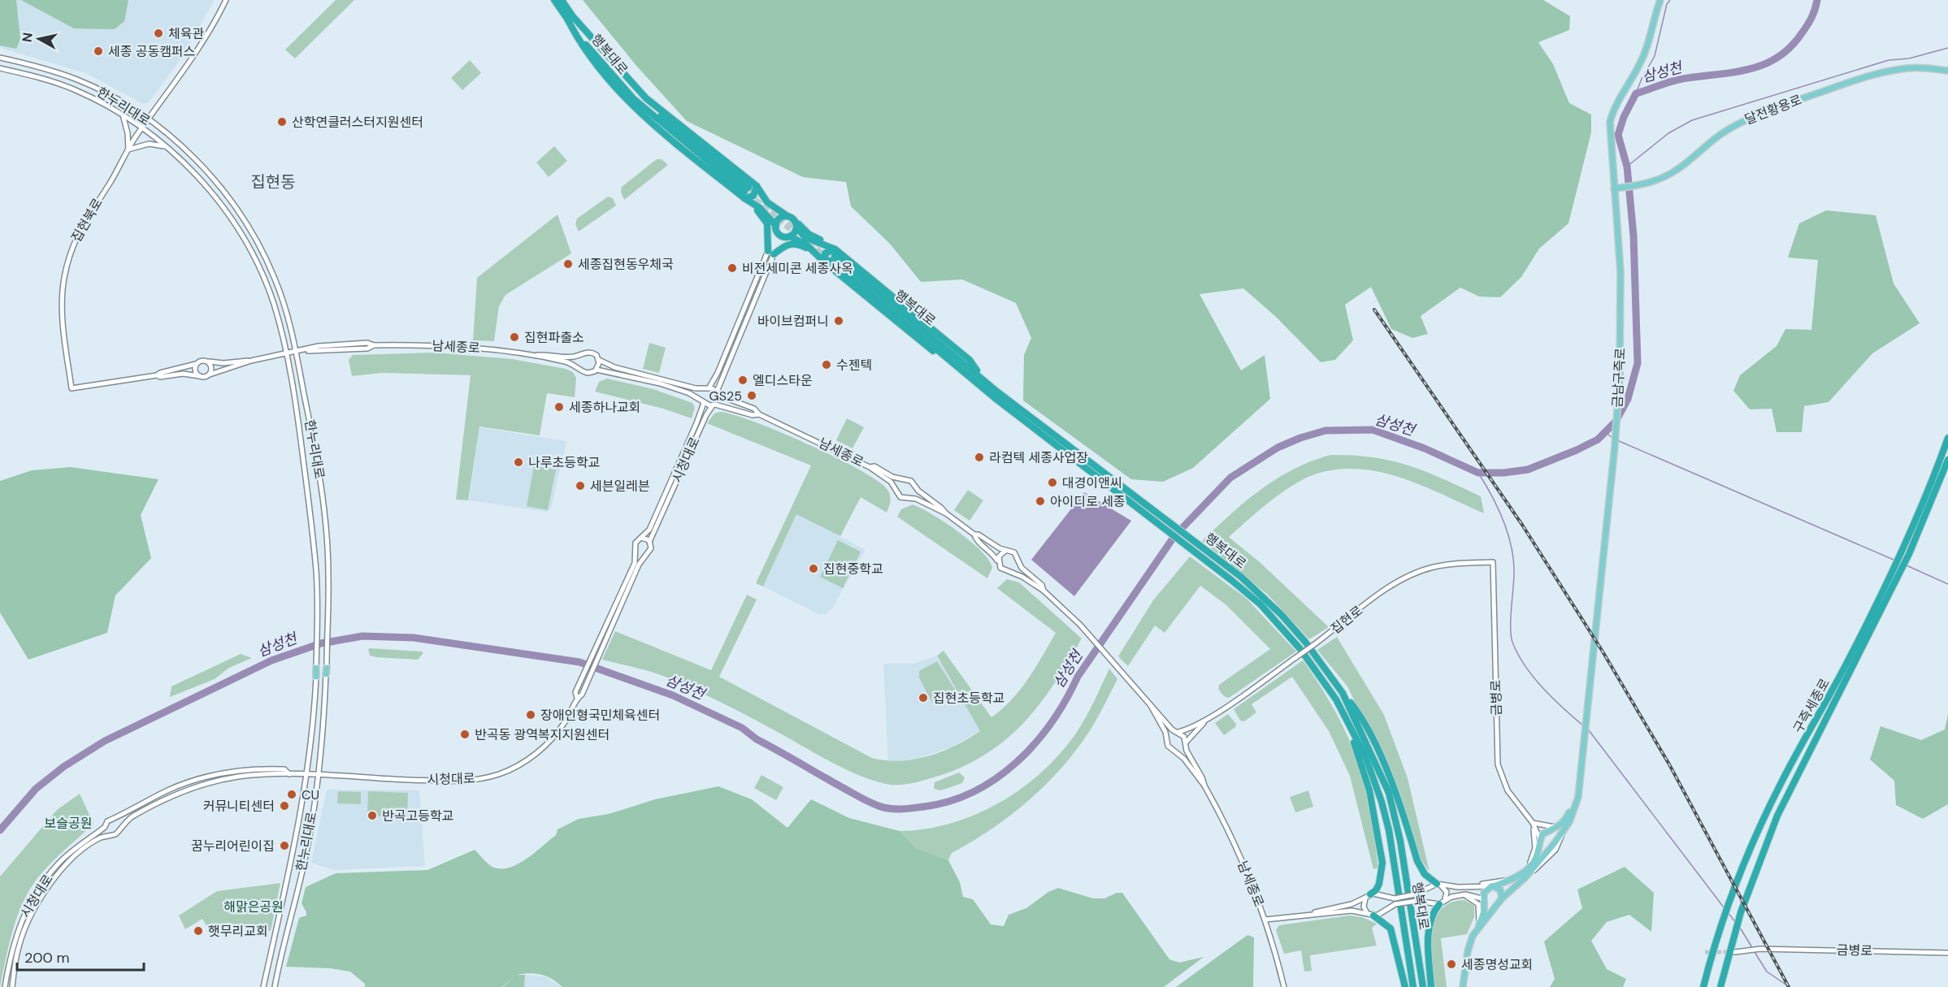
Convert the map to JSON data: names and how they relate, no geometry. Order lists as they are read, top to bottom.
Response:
{
  "streets": {
    "highway": ["행복대로", "구즉세종로"],
    "main road": ["한누리대로", "달전황용로", "금남구즉로"],
    "street": [
      "집현북로",
      "남세종로",
      "시청대로",
      "집현로",
      "금병로"
    ]
  },
  "crossings": [
    ["한누리대로", "집현북로"],
    ["한누리대로", "남세종로"],
    ["한누리대로", "시청대로"],
    ["달전황용로", "금남구즉로"],
    ["남세종로", "시청대로"],
    ["남세종로", "집현로"],
    ["집현로", "금병로"]
  ],
  "districts": ["집현동"],
  "water": ["삼성천"],
  "parks": ["보슬공원", "해맑은공원"],
  "places": [
    "체육관",
    "세종 공동캠퍼스",
    "산학연클러스터지원센터",
    "세종집현동우체국",
    "비전세미콘 세종사옥",
    "바이브컴퍼니",
    "집현파출소",
    "수젠텍",
    "엘디스타운",
    "GS25",
    "세종하나교회",
    "라컴텍 세종사업장",
    "나루초등학교",
    "대경이앤씨",
    "세븐일레븐",
    "아이디로 세종",
    "집현중학교",
    "집현초등학교",
    "장애인형국민체육센터",
    "반곡동 광역복지지원센터",
    "CU",
    "커뮤니티센터",
    "반곡고등학교",
    "꿈누리어린이집",
    "햇무리교회",
    "세종명성교회"
  ],
  "scale_bar": "200 m",
  "north": "left"
}
